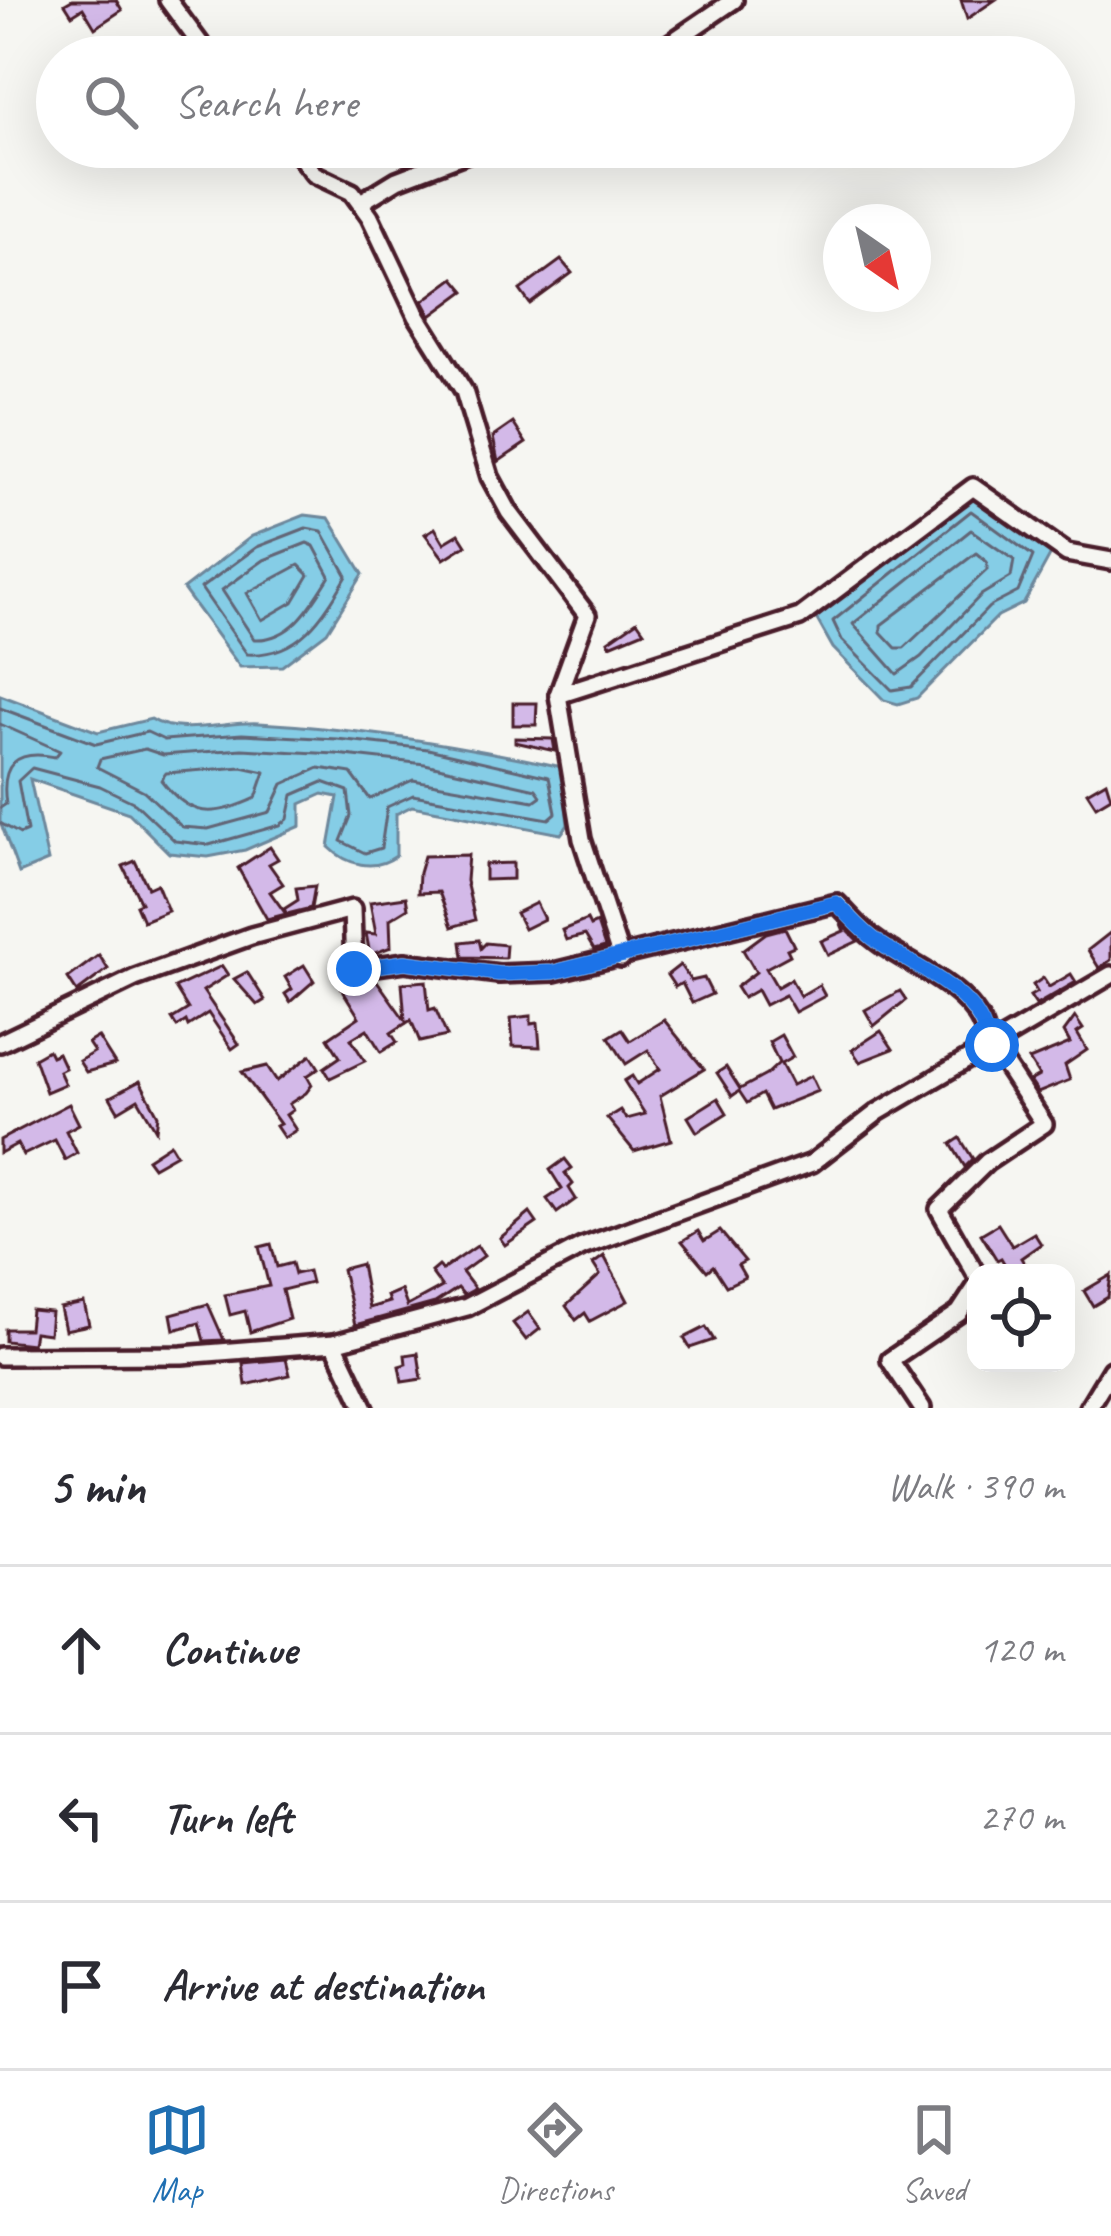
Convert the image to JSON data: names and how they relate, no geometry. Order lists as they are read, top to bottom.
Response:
{
  "north": "bottom right",
  "page": {
    "search": "Search here",
    "heading": ["5 min", "Walk · 390 m"],
    "list": [
      ["Continue", "120 m"],
      ["Turn left", "270 m"],
      "Arrive at destination"
    ],
    "nav": ["Map", "Directions", "Saved"]
  }
}
